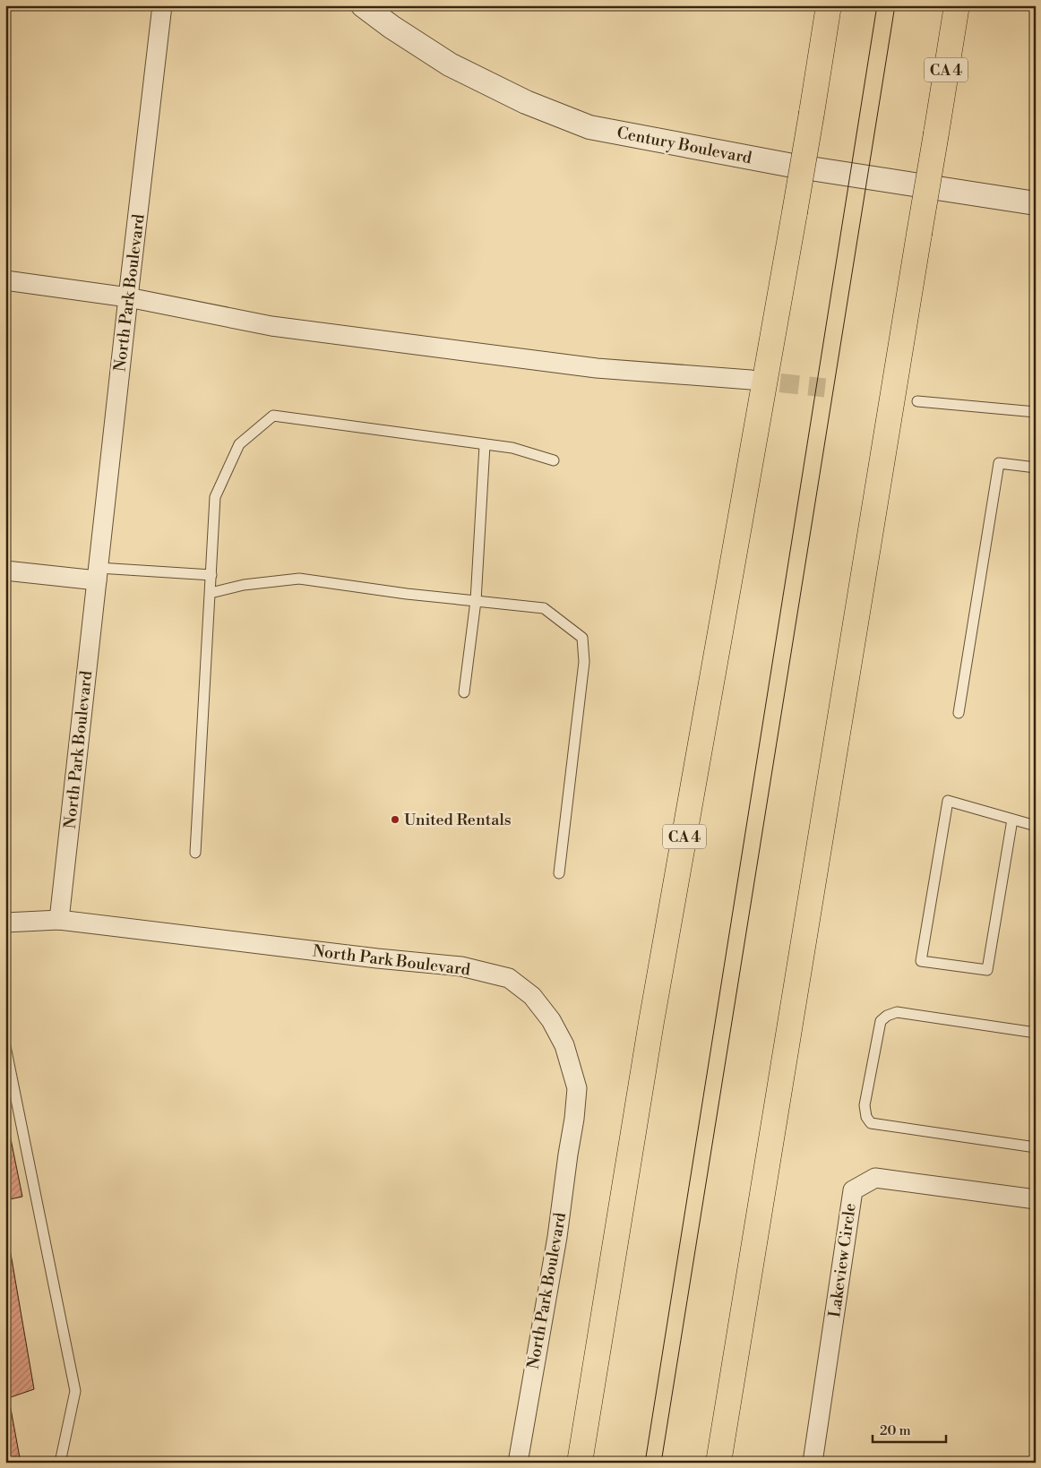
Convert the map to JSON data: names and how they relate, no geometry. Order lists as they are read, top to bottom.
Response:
{
  "streets": {
    "highway": ["CA 4"],
    "street": ["Century Boulevard", "North Park Boulevard", "Lakeview Circle"]
  },
  "places": ["United Rentals"],
  "scale_bar": "20 m"
}
